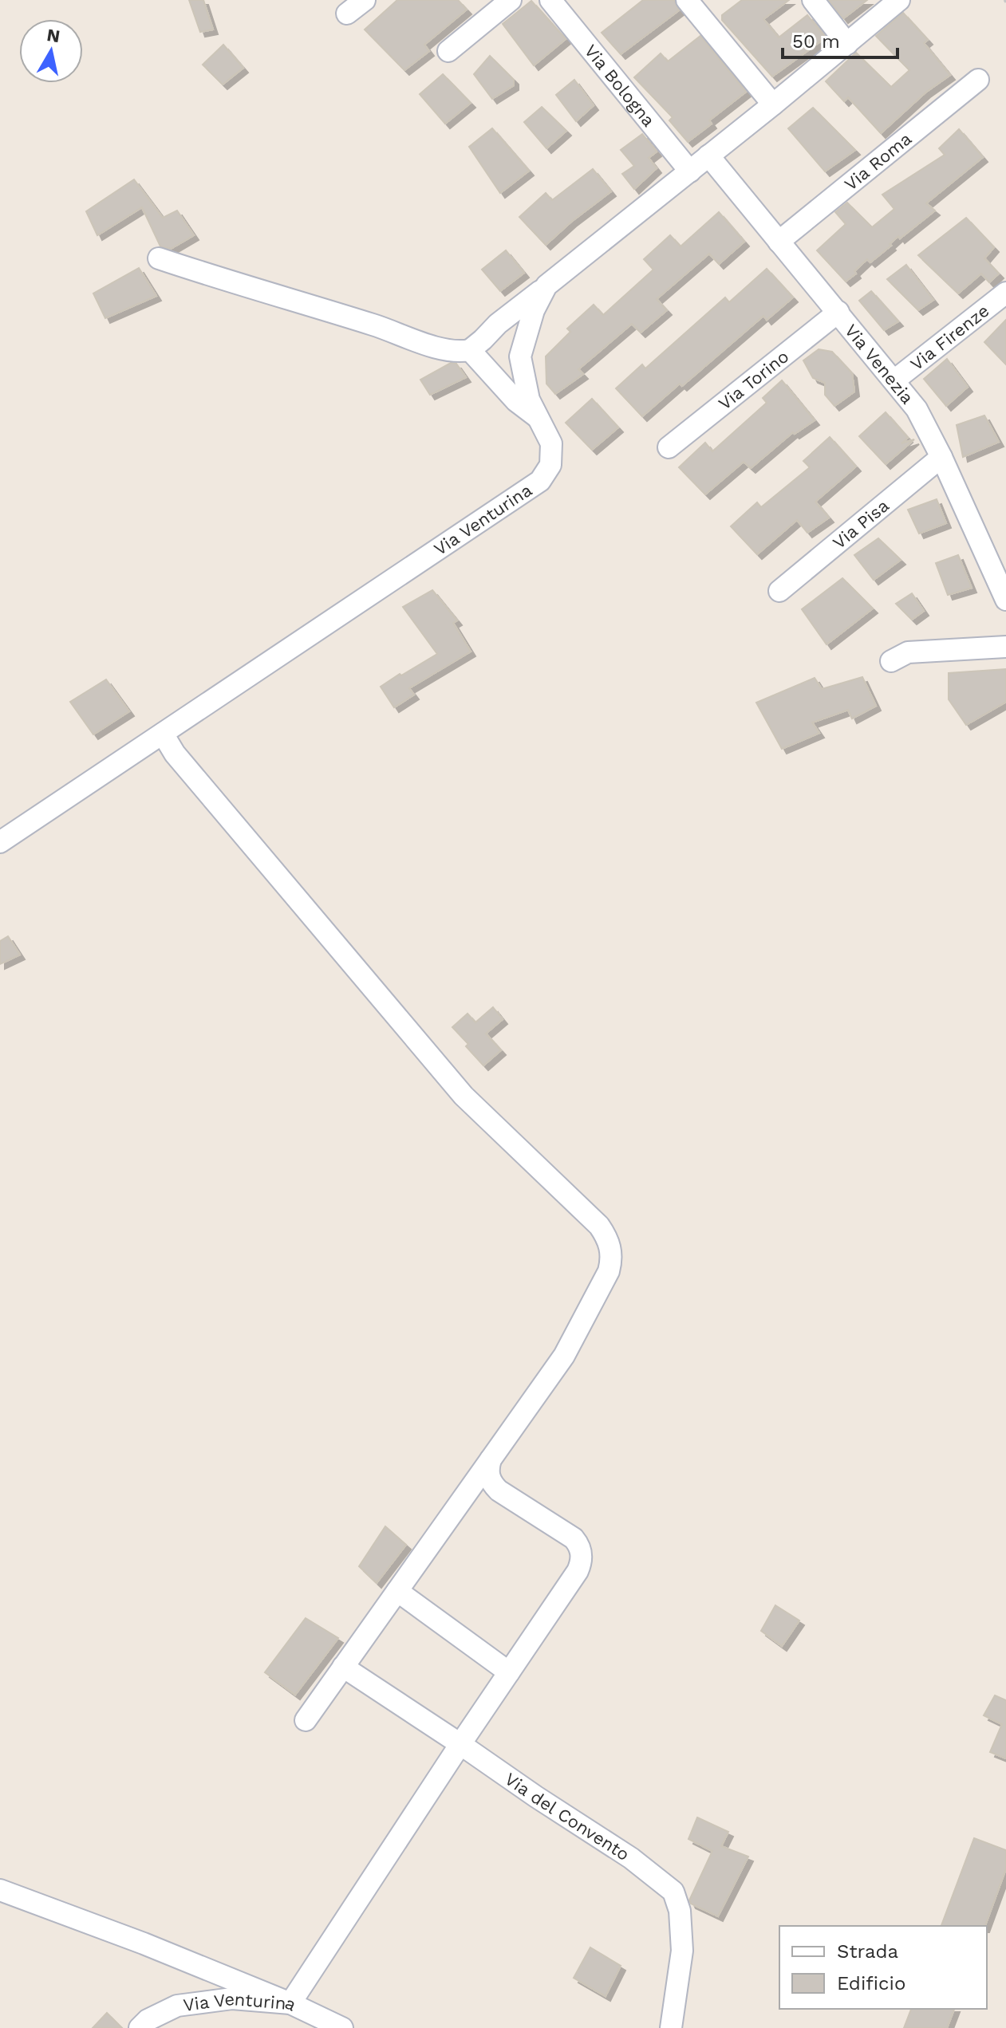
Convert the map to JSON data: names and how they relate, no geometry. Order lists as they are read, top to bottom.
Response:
{
  "streets": {
    "street": [
      "Via Bologna",
      "Via Roma",
      "Via Firenze",
      "Via Venezia",
      "Via Torino",
      "Via Venturina",
      "Via Pisa",
      "Via del Convento"
    ]
  },
  "crossings": [
    ["Via Bologna", "Via Venturina"],
    ["Via Roma", "Via Venezia"],
    ["Via Firenze", "Via Venezia"],
    ["Via Venezia", "Via Torino"],
    ["Via Venezia", "Via Venturina"],
    ["Via Venezia", "Via Pisa"]
  ],
  "legend": ["Strada", "Edificio"],
  "scale_bar": "50 m",
  "north": "top"
}
